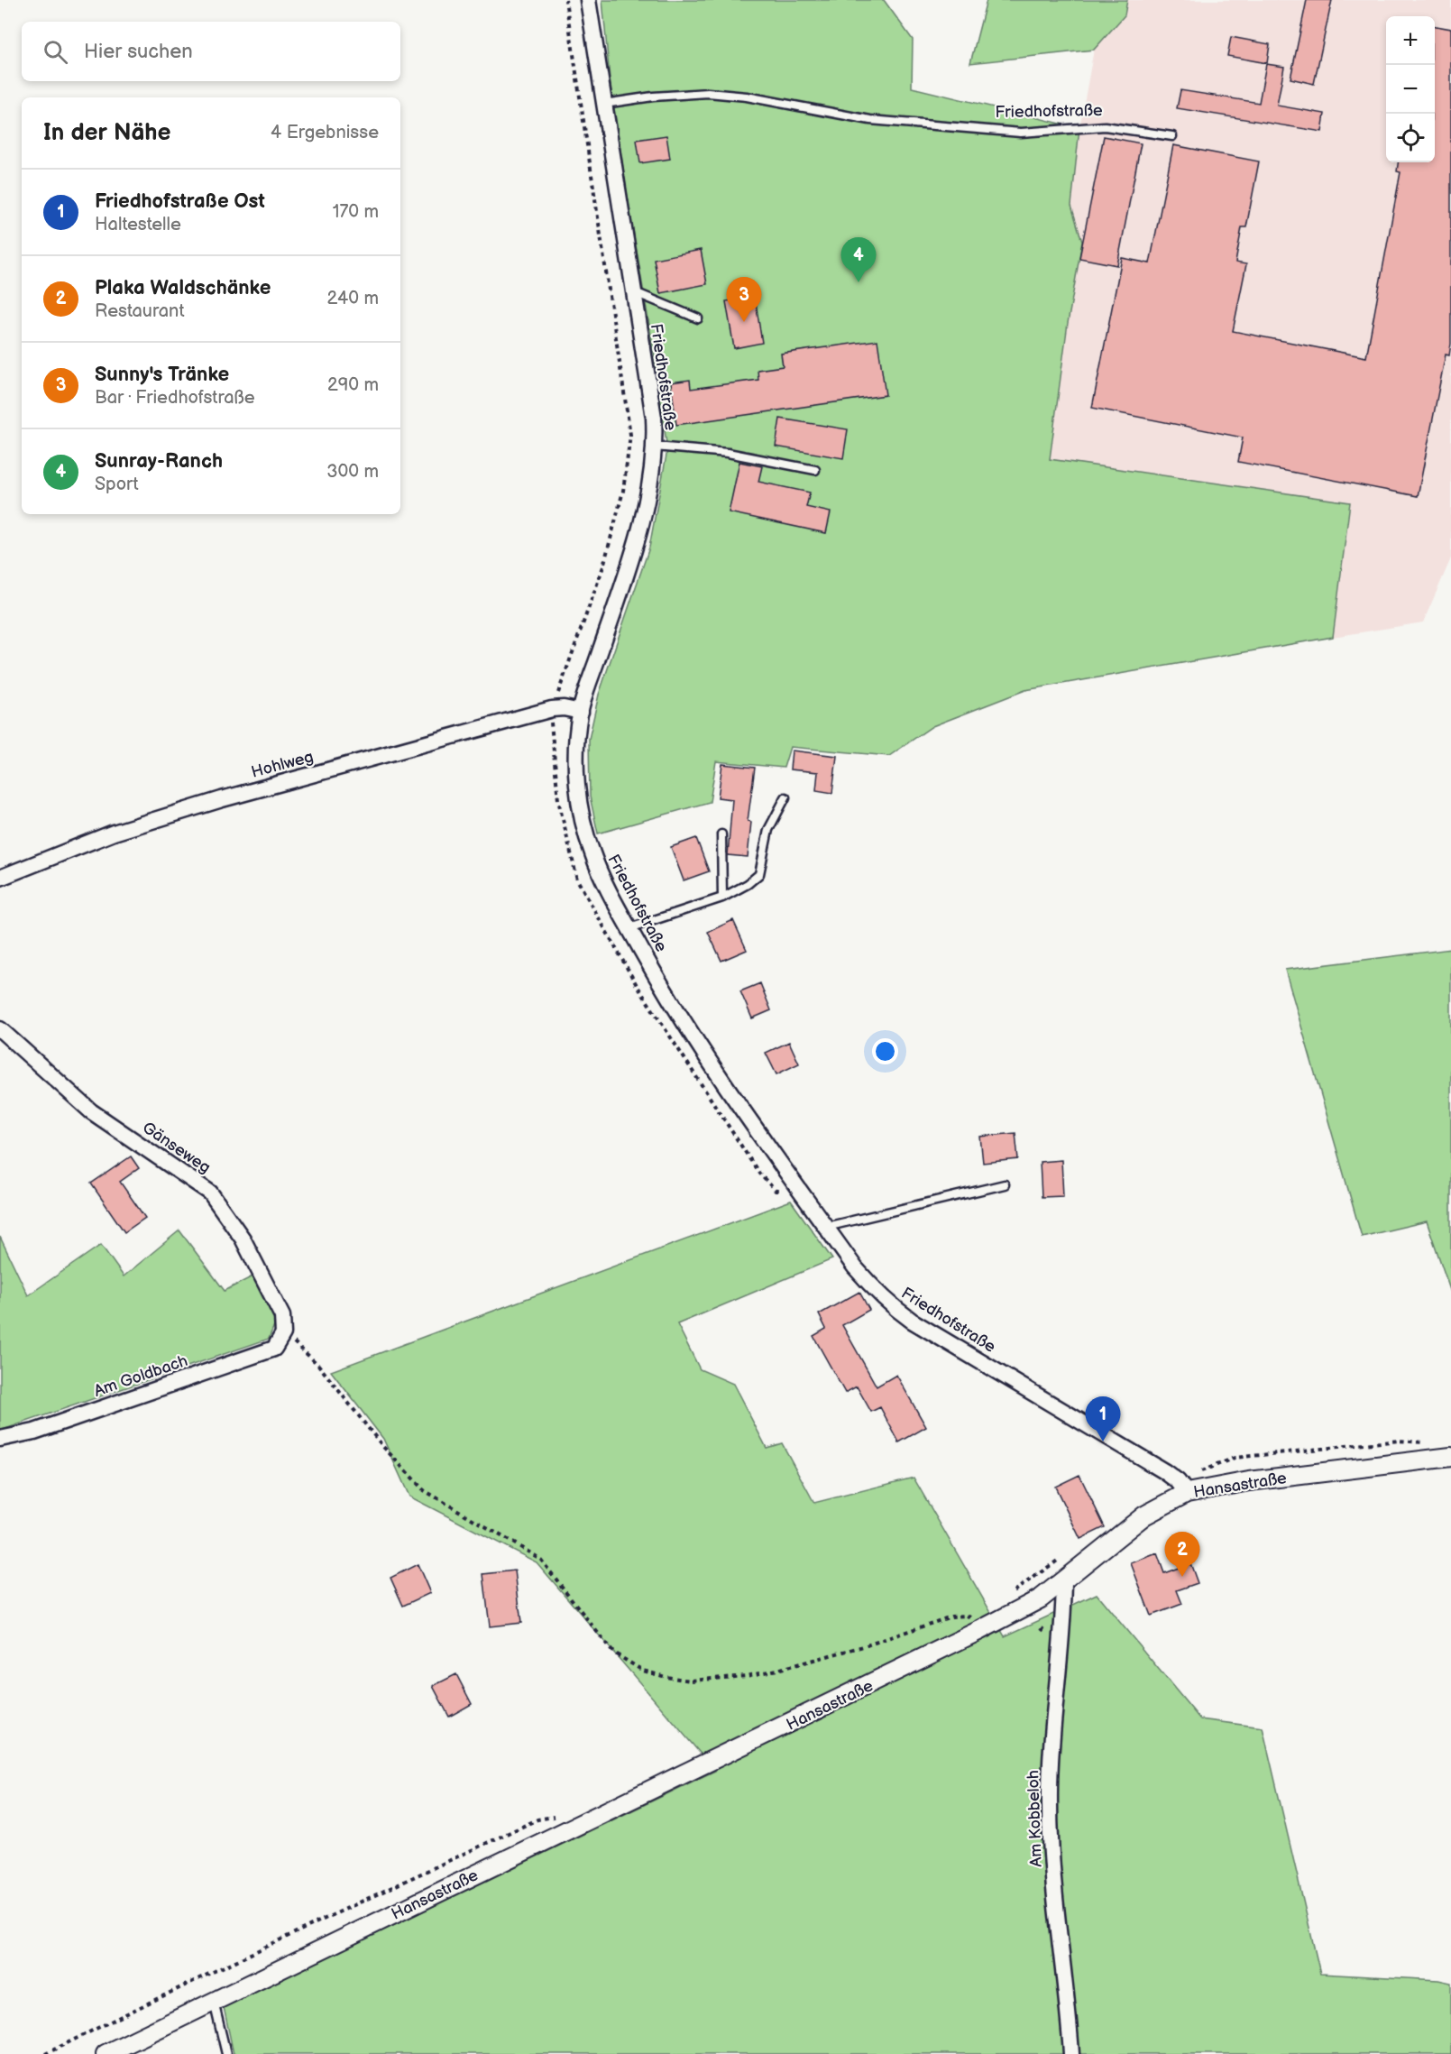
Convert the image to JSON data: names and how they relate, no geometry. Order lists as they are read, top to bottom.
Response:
{
  "streets": {
    "street": [
      "Friedhofstraße",
      "Hohlweg",
      "Gänseweg",
      "Am Goldbach",
      "Hansastraße",
      "Am Kobbeloh"
    ]
  },
  "crossings": [
    ["Friedhofstraße", "Hohlweg"],
    ["Friedhofstraße", "Hansastraße"],
    ["Gänseweg", "Am Goldbach"],
    ["Hansastraße", "Am Kobbeloh"]
  ],
  "page": {
    "map_buttons": ["+", "−"],
    "search": "Hier suchen",
    "heading": ["In der Nähe", "4 Ergebnisse"],
    "list": [
      {
        "mark": "1",
        "name": "Friedhofstraße Ost",
        "note": "Haltestelle",
        "value": "170 m"
      },
      {
        "mark": "2",
        "name": "Plaka Waldschänke",
        "note": "Restaurant",
        "value": "240 m"
      },
      {
        "mark": "3",
        "name": "Sunny's Tränke",
        "note": "Bar · Friedhofstraße",
        "value": "290 m"
      },
      {
        "mark": "4",
        "name": "Sunray-Ranch",
        "note": "Sport",
        "value": "300 m"
      }
    ],
    "pins": [
      "4",
      "3",
      "1",
      "2"
    ]
  }
}
